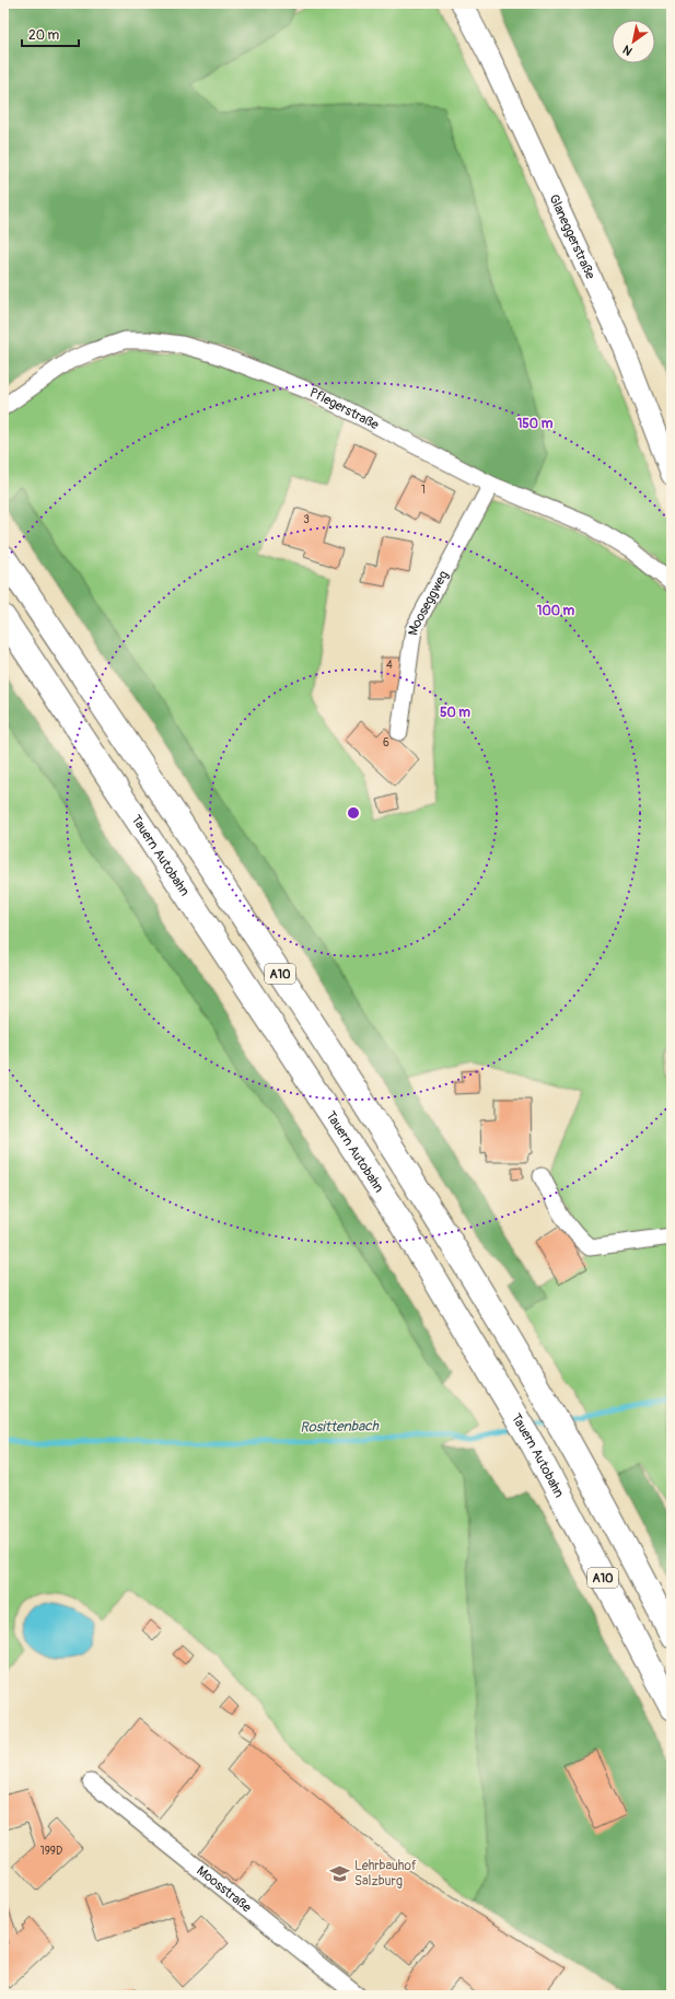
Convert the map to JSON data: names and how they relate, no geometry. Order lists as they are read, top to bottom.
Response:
{
  "streets": {
    "highway": ["Tauern Autobahn", "A10"],
    "street": [
      "Glaneggerstraße",
      "Pflegerstraße",
      "Mooseggweg",
      "Moosstraße"
    ]
  },
  "crossings": [
    ["Pflegerstraße", "Mooseggweg"]
  ],
  "water": ["Rosittenbach"],
  "places": {
    "school or university": ["Lehrbauhof Salzburg"]
  },
  "house_numbers": [
    "1",
    "3",
    "4",
    "6",
    "199D"
  ],
  "scale_bar": "20 m",
  "north": "bottom left",
  "rings": ["150 m", "100 m", "50 m"]
}
